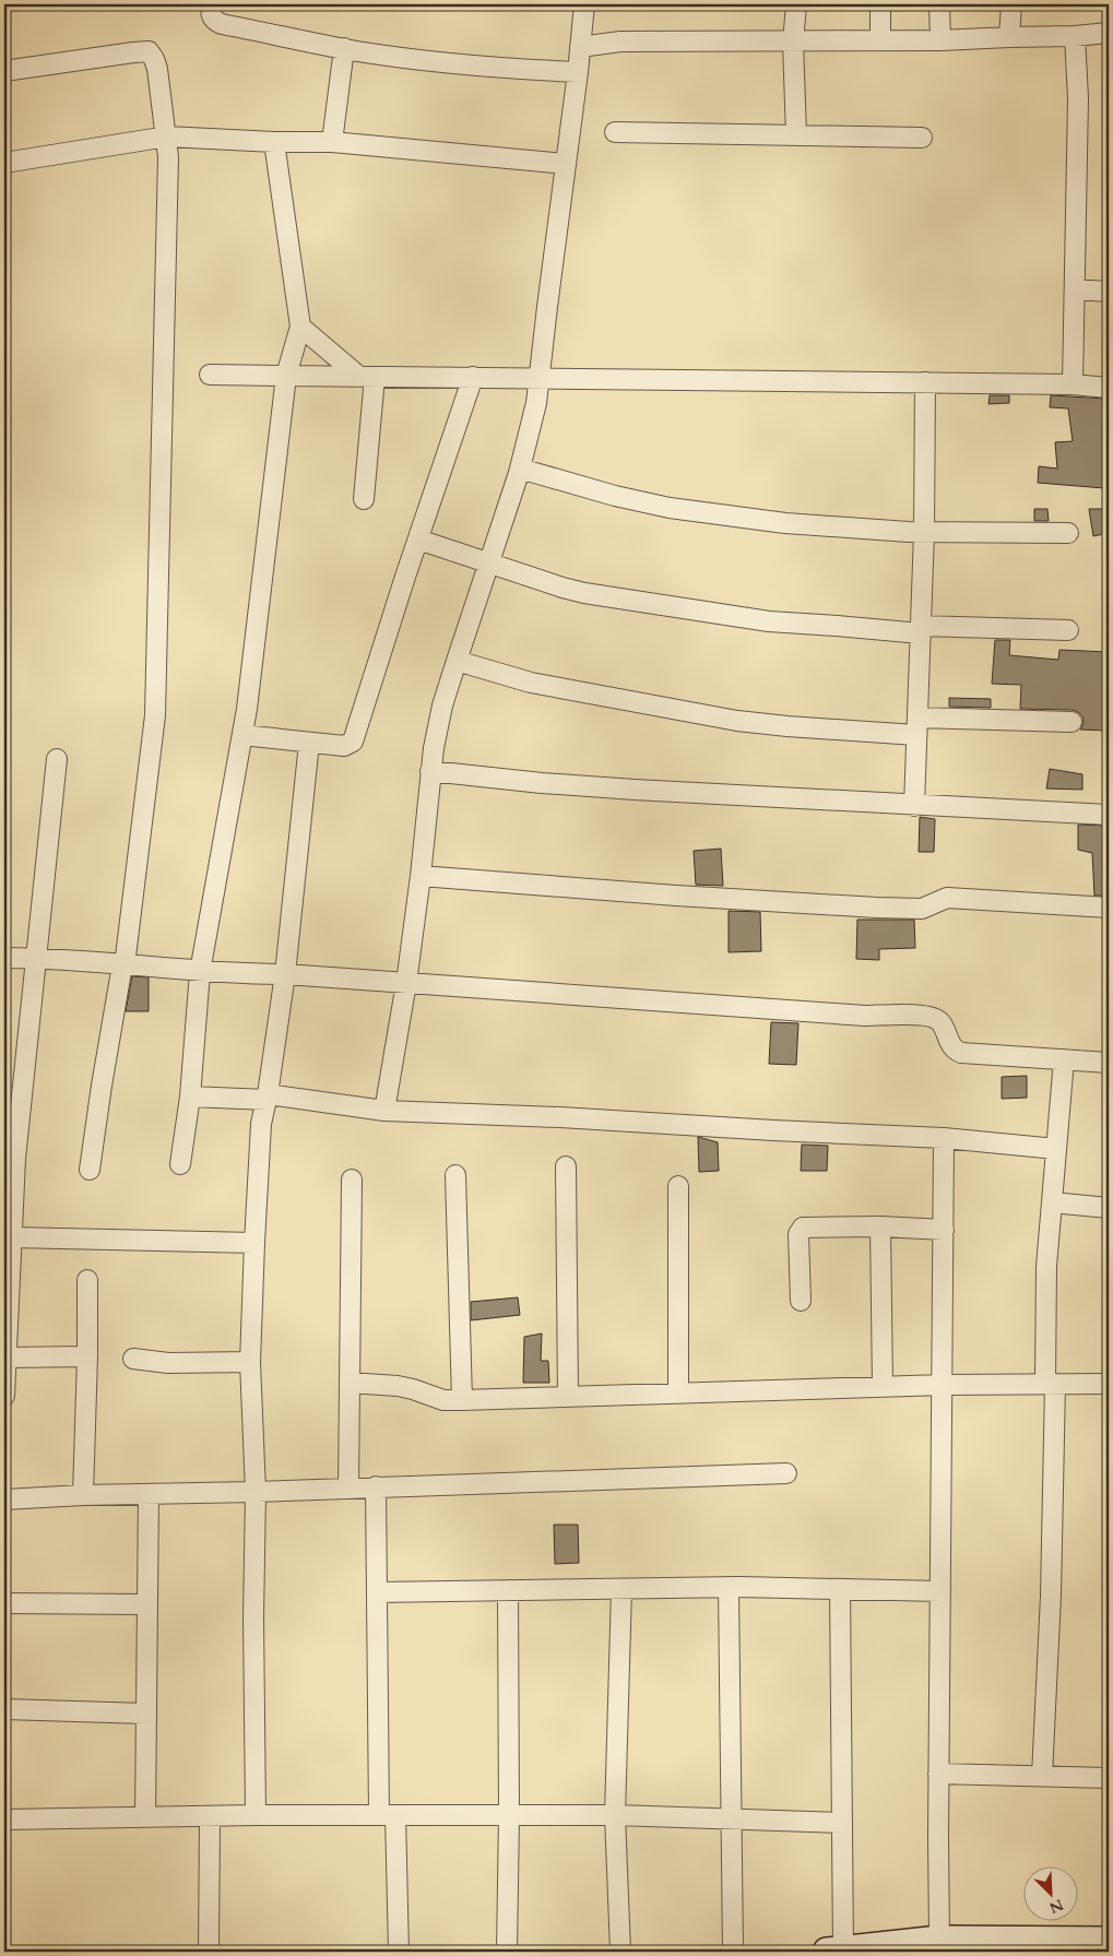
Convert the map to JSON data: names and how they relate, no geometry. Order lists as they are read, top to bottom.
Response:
{
  "north": "bottom right"
}
